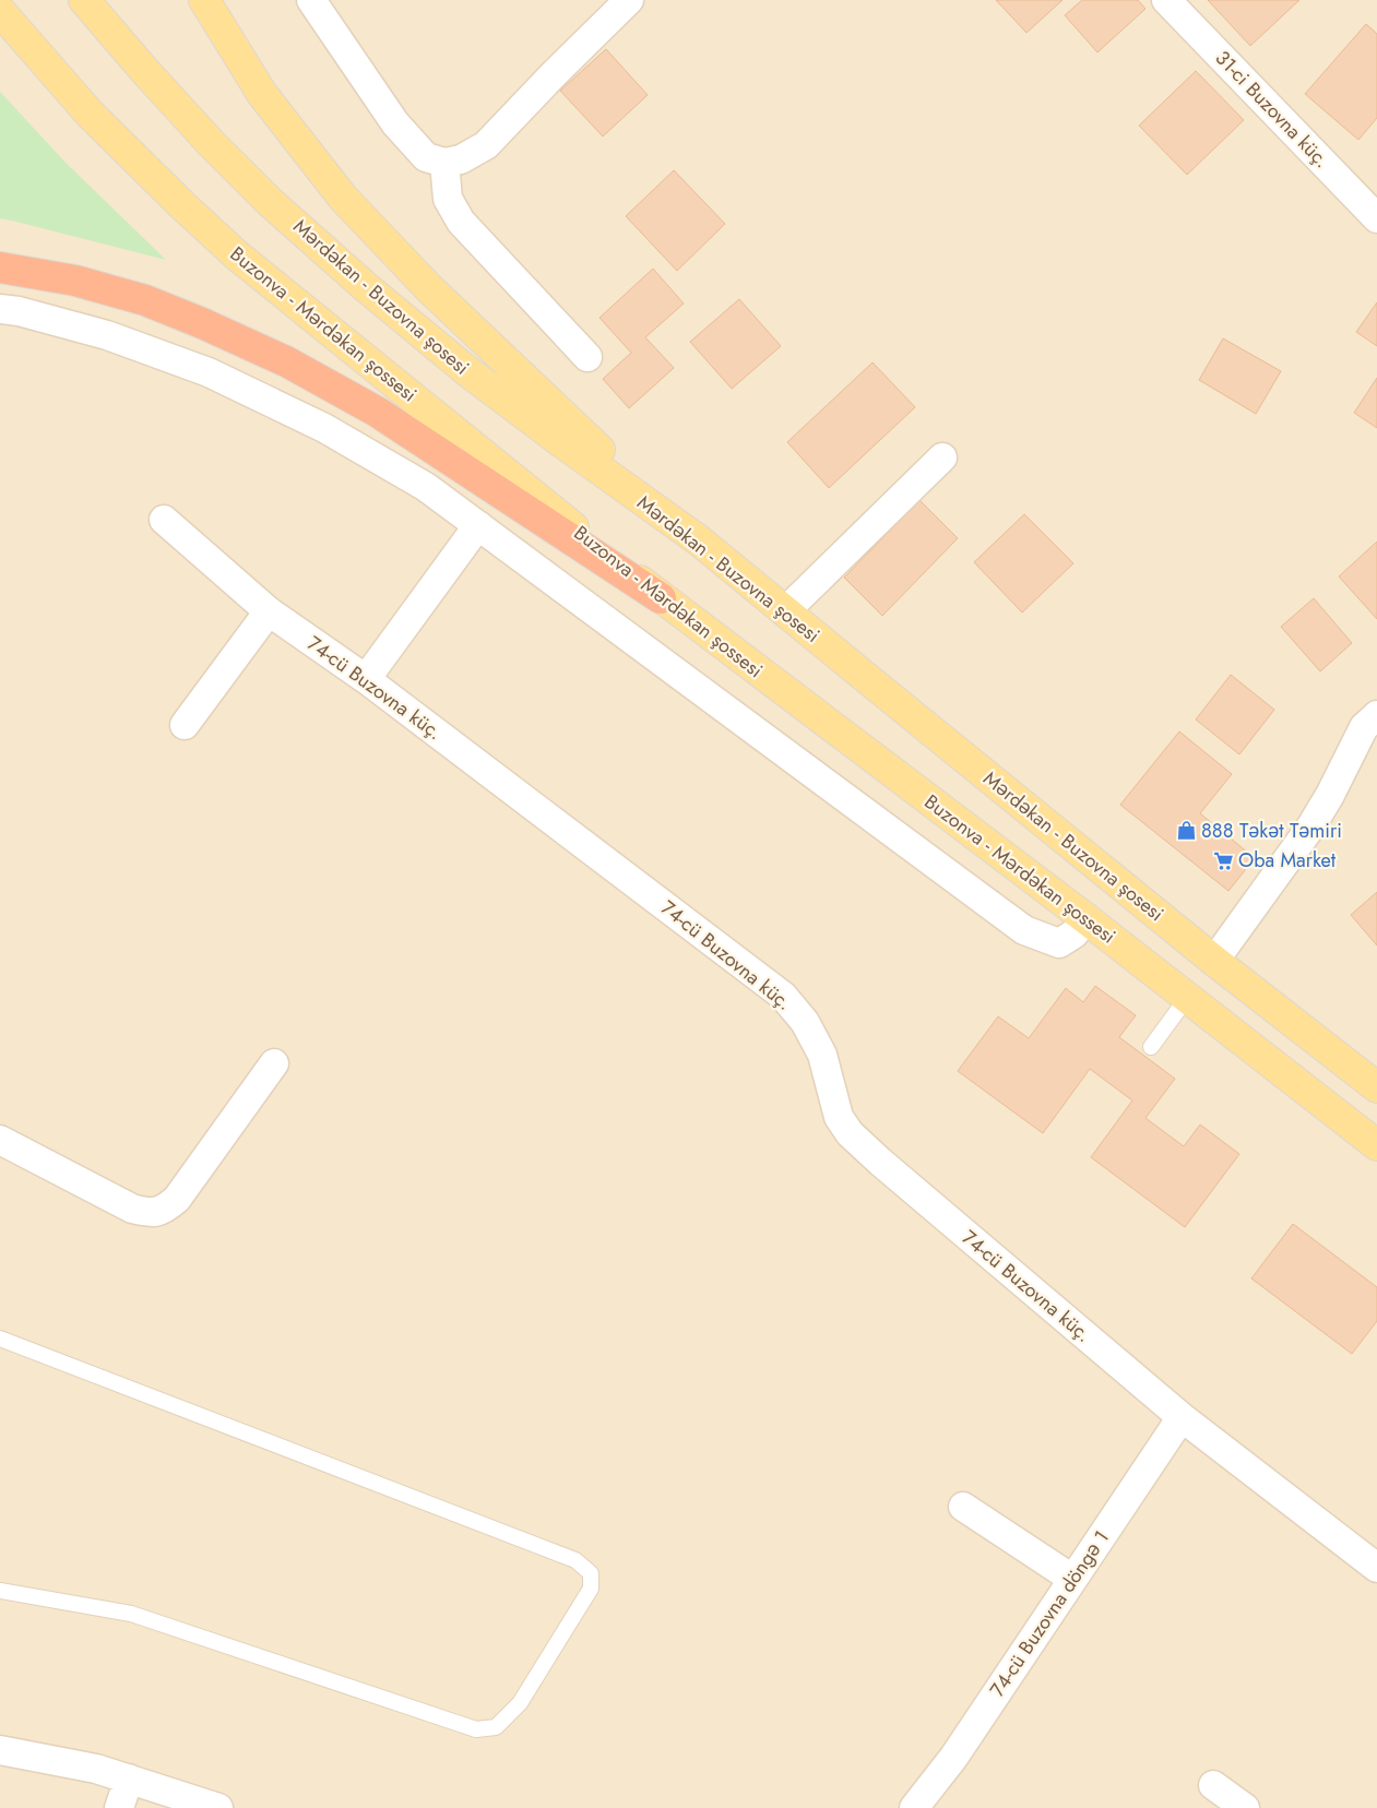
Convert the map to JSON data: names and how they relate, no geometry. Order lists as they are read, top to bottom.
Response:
{
  "streets": {
    "main road": ["Mərdəkan - Buzovna şosesi", "Buzonva - Mərdəkan şossesi"],
    "street": ["31-ci Buzovna küç.", "74-cü Buzovna küç.", "74-cü Buzovna döngə 1"]
  },
  "crossings": [
    ["74-cü Buzovna küç.", "74-cü Buzovna döngə 1"]
  ],
  "places": {
    "shop": ["888 Təkət Təmiri"],
    "supermarket": ["Oba Market"]
  }
}
